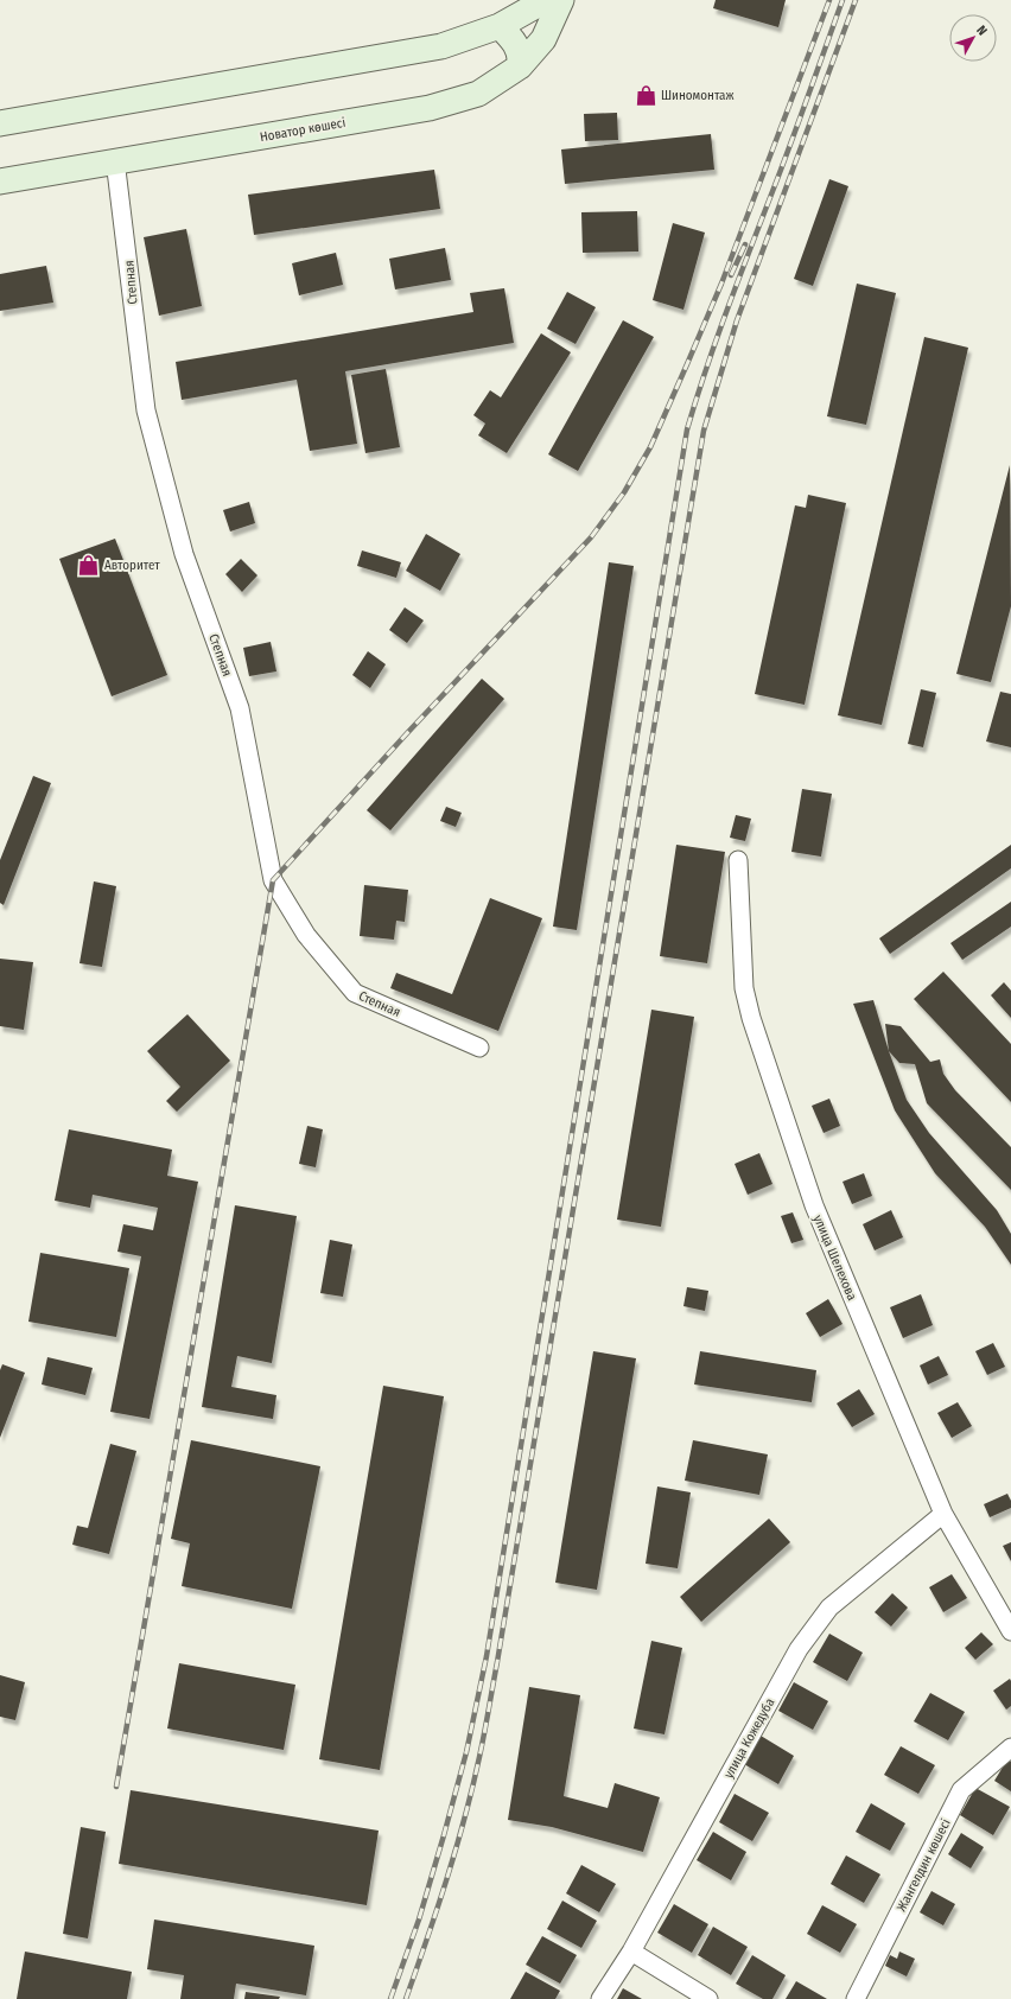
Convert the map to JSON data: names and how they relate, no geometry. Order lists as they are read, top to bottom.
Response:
{
  "streets": {
    "main road": ["Новатор көшесі"],
    "street": [
      "Степная",
      "улица Шелехова",
      "улица Кожедуба",
      "Жангелдин көшесі"
    ]
  },
  "crossings": [
    ["Новатор көшесі", "Степная"],
    ["улица Шелехова", "улица Кожедуба"]
  ],
  "places": {
    "shop": ["Шиномонтаж", "Авторитет"]
  },
  "north": "top right"
}
